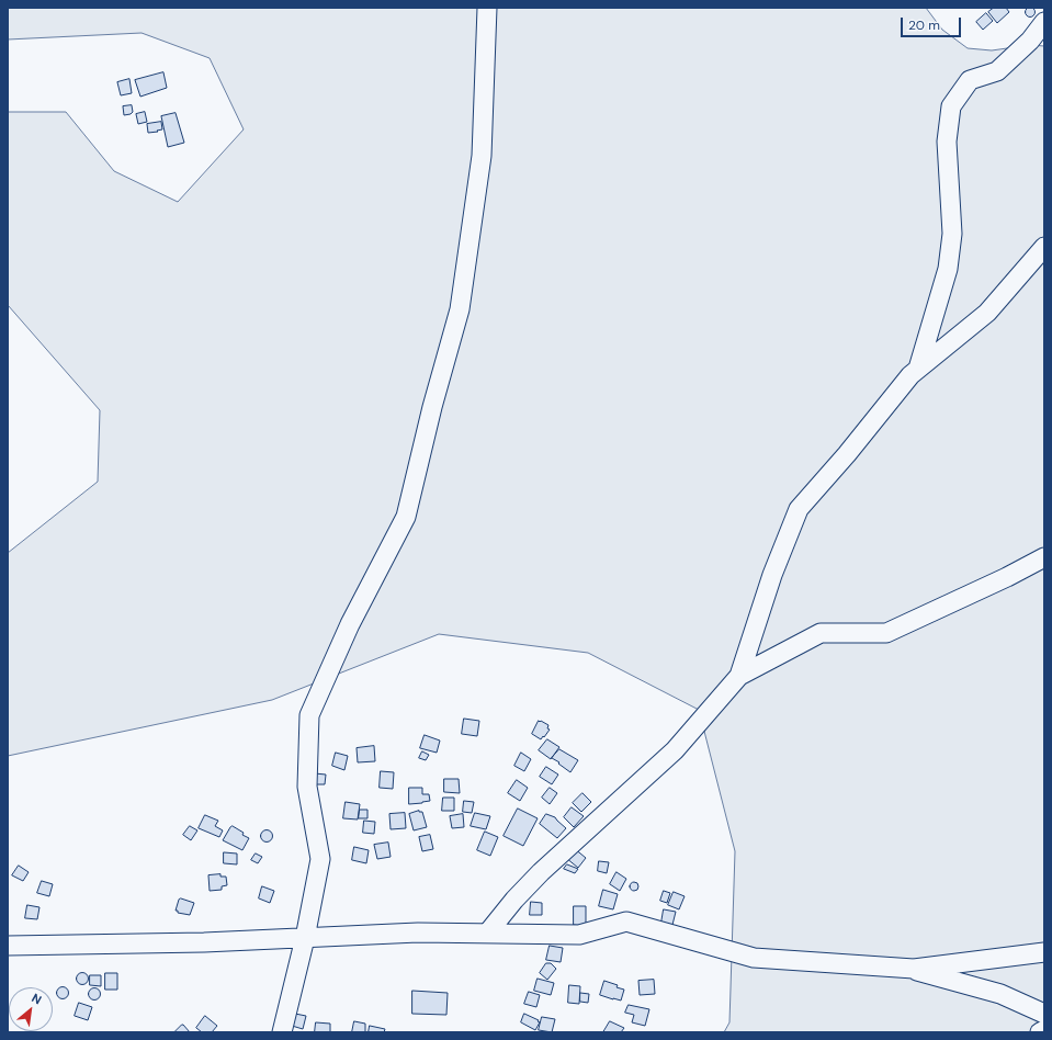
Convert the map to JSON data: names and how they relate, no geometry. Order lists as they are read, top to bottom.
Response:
{
  "scale_bar": "20 m",
  "north": "top right"
}
